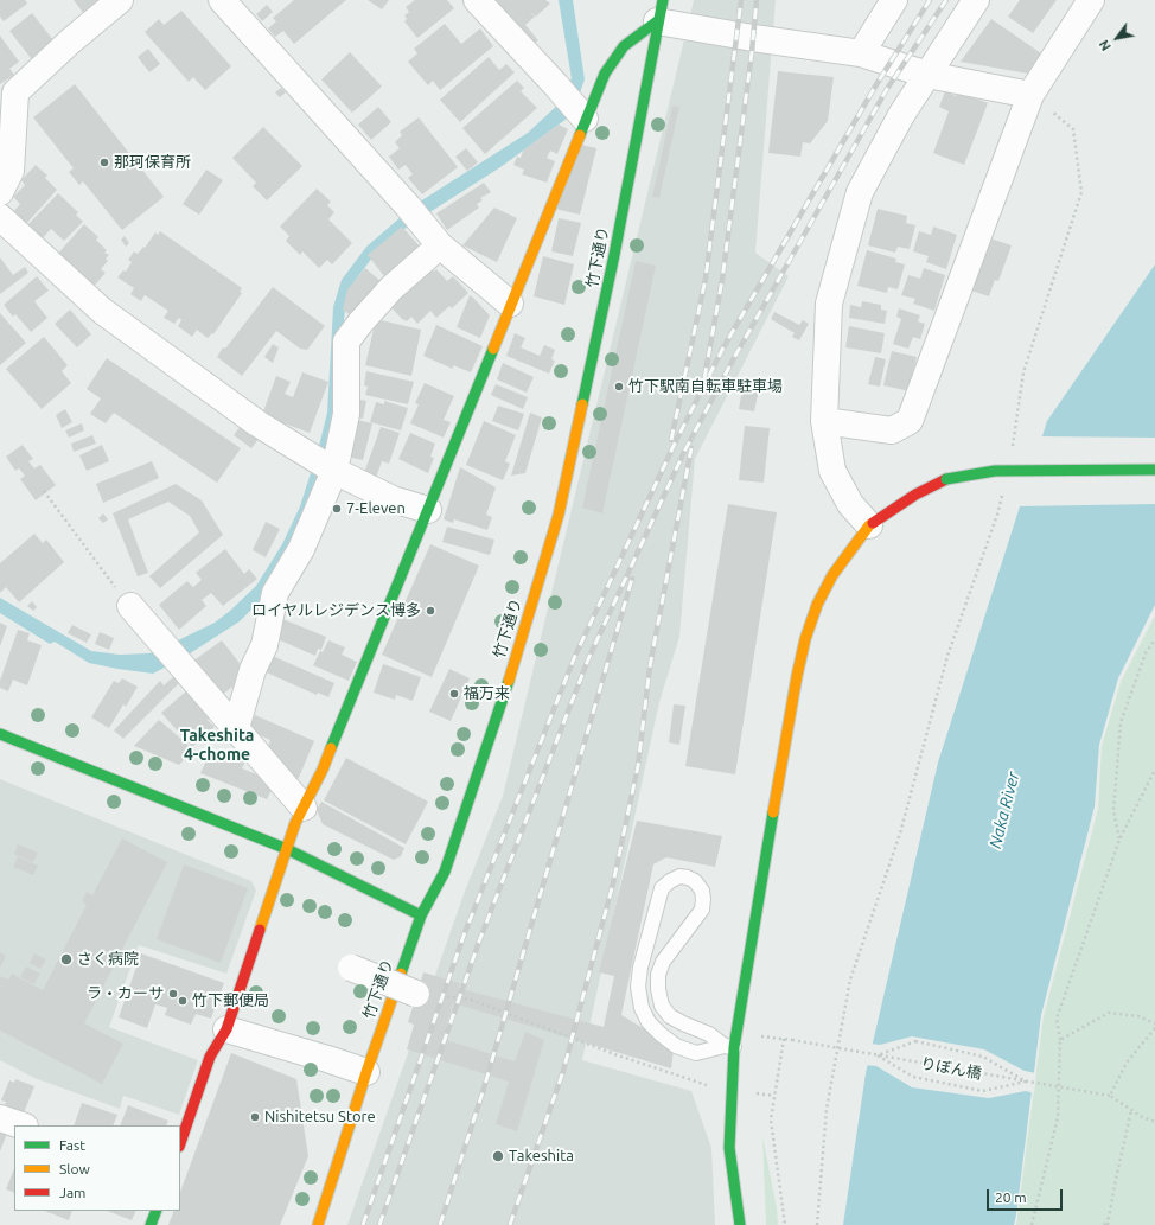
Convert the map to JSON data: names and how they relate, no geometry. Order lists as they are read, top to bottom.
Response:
{
  "streets": {
    "main road": ["竹下通り"],
    "path": ["りぼん橋"]
  },
  "districts": ["Takeshita 4-chome"],
  "water": ["Naka River"],
  "places": [
    "那珂保育所",
    "竹下駅南自転車駐車場",
    "7-Eleven",
    "ロイヤルレジデンス博多",
    "福万来",
    "さく病院",
    "ラ・カーサ",
    "竹下郵便局",
    "Nishitetsu Store",
    "Takeshita"
  ],
  "legend": ["Fast", "Slow", "Jam"],
  "scale_bar": "20 m",
  "north": "bottom left"
}
